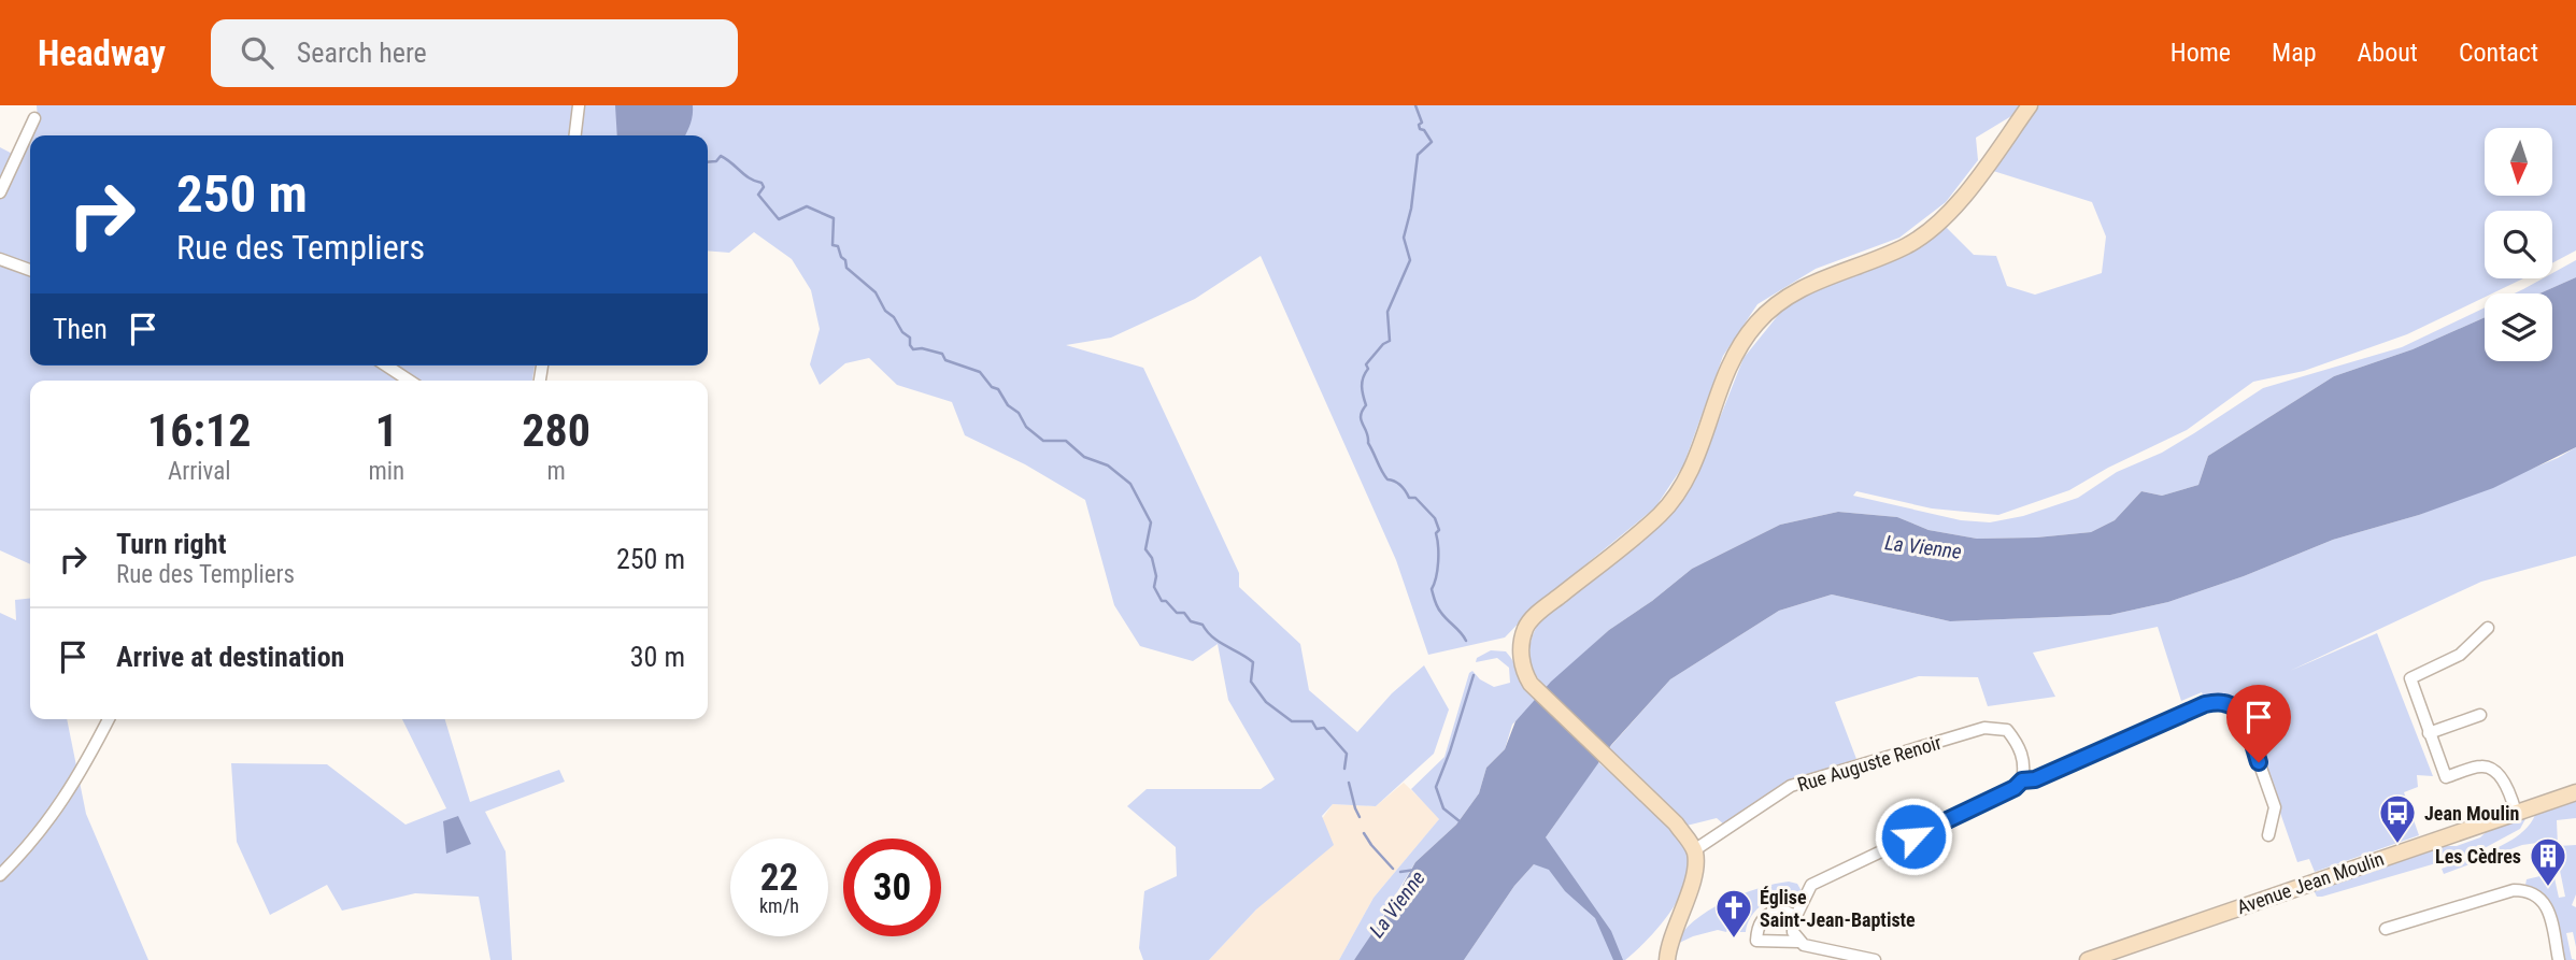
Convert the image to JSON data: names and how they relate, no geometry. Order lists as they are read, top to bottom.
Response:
{
  "streets": {
    "main road": ["Avenue Jean Moulin"],
    "street": ["Rue Auguste Renoir"]
  },
  "water": ["La Vienne"],
  "places": {
    "bus stop": ["Jean Moulin"],
    "building": ["Les Cèdres"],
    "church": ["Église Saint-Jean-Baptiste"]
  },
  "north": "bottom",
  "page": {
    "header": "Headway",
    "search": "Search here",
    "nav": [
      "Home",
      "Map",
      "About",
      "Contact"
    ],
    "turn": ["250 m", "Rue des Templiers"],
    "then": "Then",
    "eta": [
      "16:12",
      "Arrival",
      "1",
      "min",
      "280",
      "m"
    ],
    "list": [
      {
        "name": "Turn right",
        "note": "Rue des Templiers",
        "value": "250 m"
      },
      {
        "name": "Arrive at destination",
        "value": "30 m"
      }
    ],
    "speed": "22 km/h",
    "limit": "30"
  }
}
